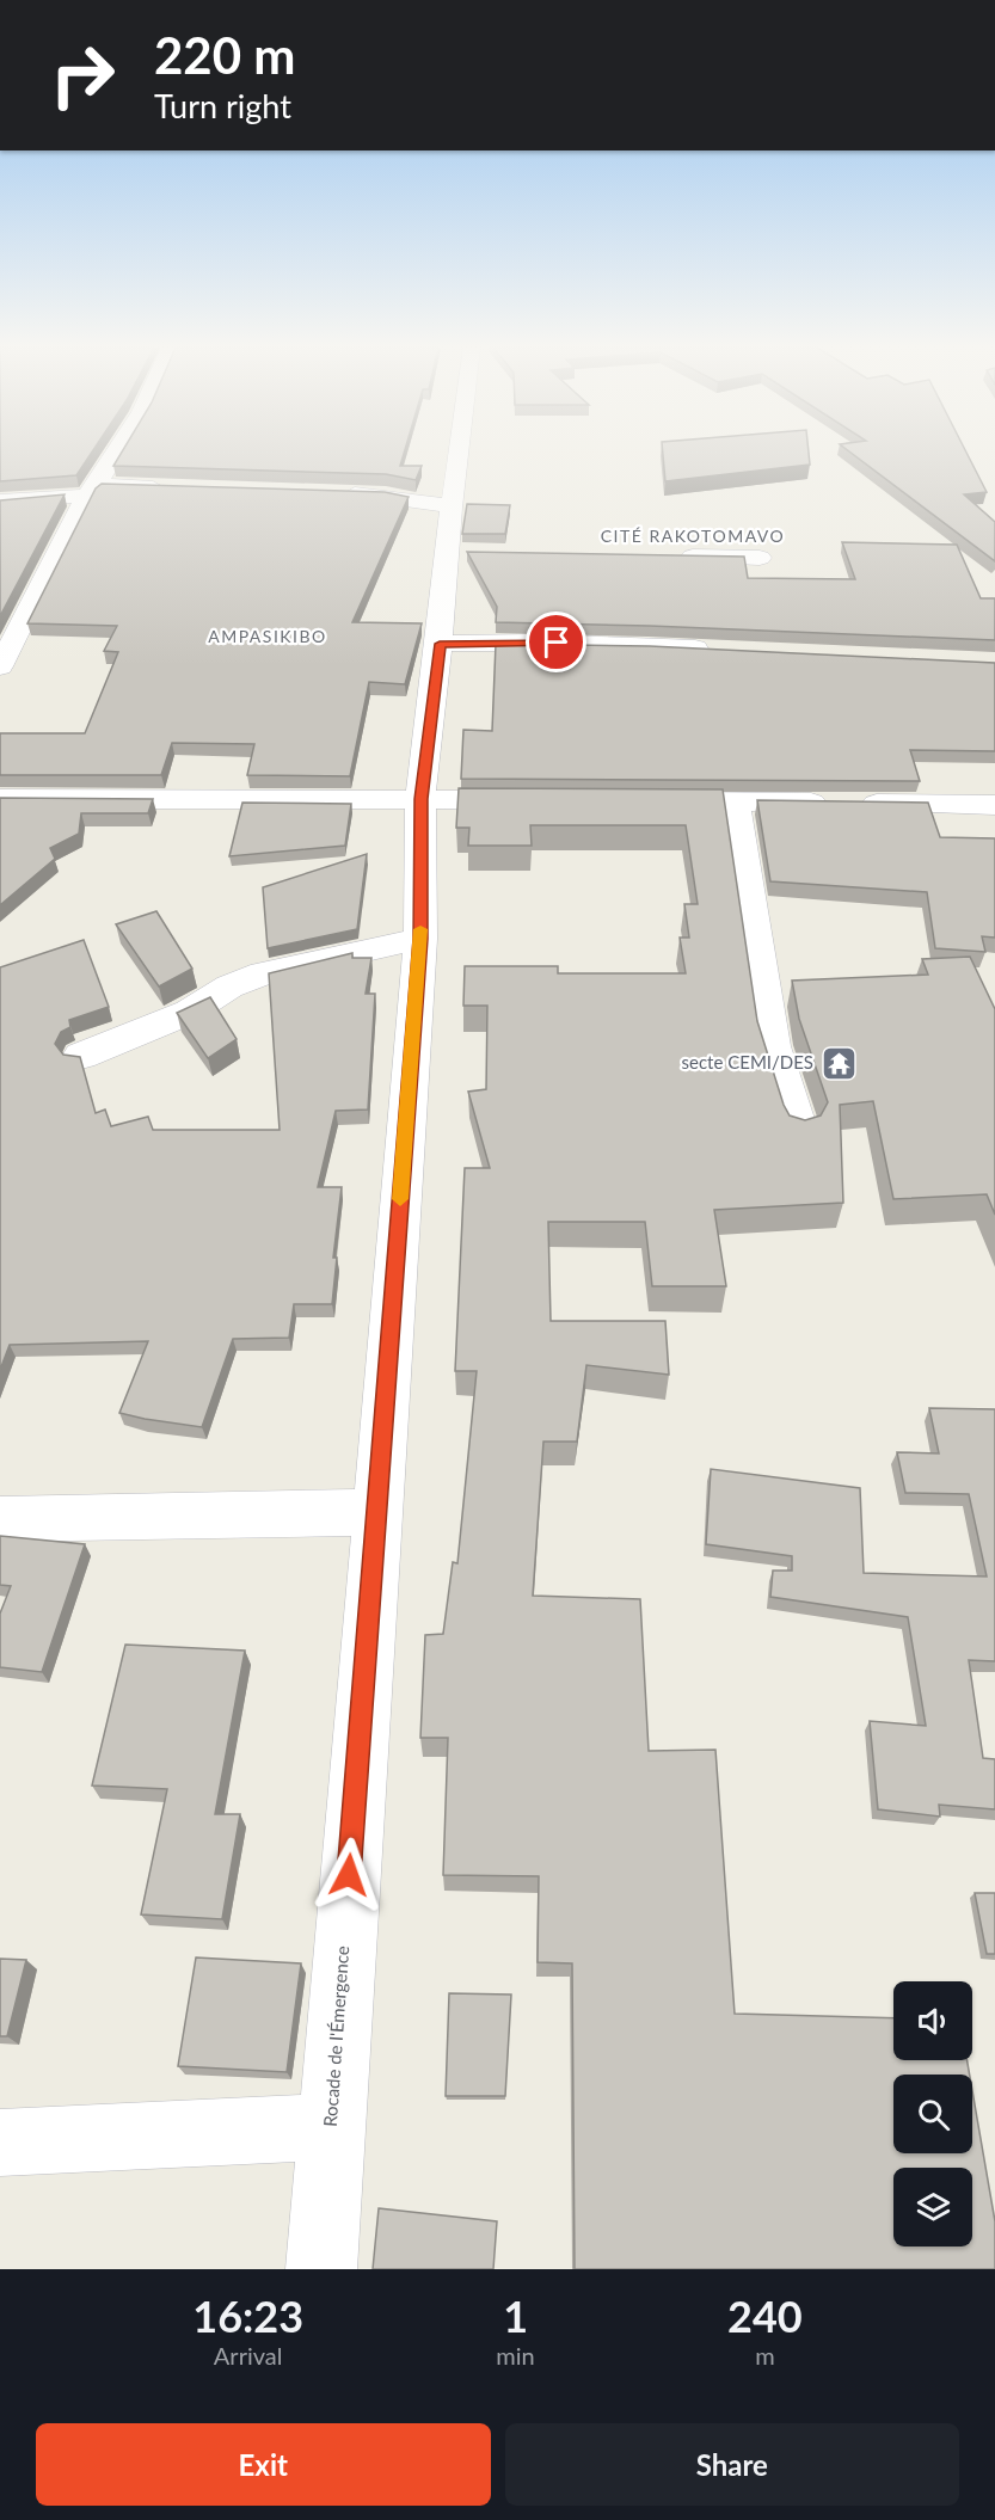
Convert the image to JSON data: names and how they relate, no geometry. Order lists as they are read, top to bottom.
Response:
{
  "streets": {
    "street": ["Rocade de l'Émergence"]
  },
  "districts": ["CITÉ RAKOTOMAVO", "AMPASIKIBO"],
  "places": {
    "temple": ["secte CEMI/DES"]
  },
  "page": {
    "turn": ["220 m", "Turn right"],
    "eta": [
      "16:23",
      "Arrival",
      "1",
      "min",
      "240",
      "m"
    ],
    "buttons": ["Exit", "Share"]
  }
}
